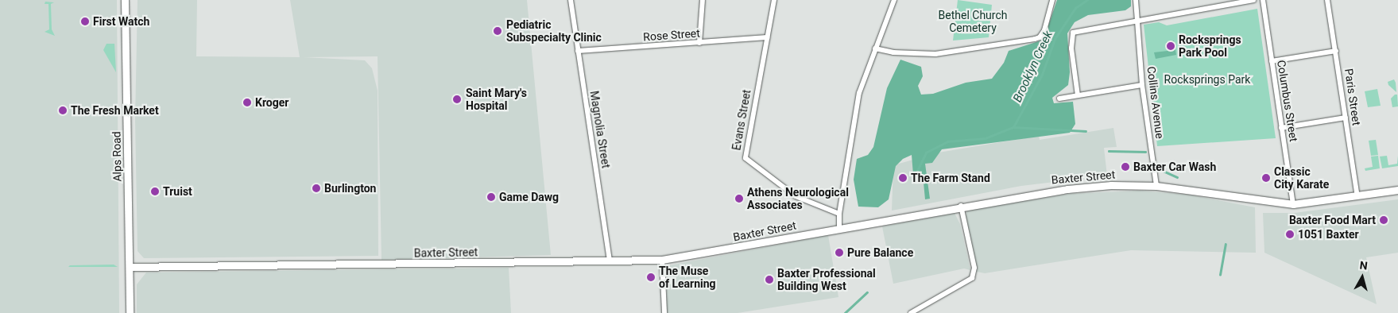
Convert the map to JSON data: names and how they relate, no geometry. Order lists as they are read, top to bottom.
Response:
{
  "streets": {
    "main road": ["Alps Road", "Baxter Street"],
    "street": [
      "Rose Street",
      "Paris Street",
      "Columbus Street",
      "Collins Avenue",
      "Evans Street",
      "Magnolia Street"
    ]
  },
  "crossings": [
    ["Rose Street", "Evans Street"],
    ["Rose Street", "Magnolia Street"],
    ["Paris Street", "Baxter Street"],
    ["Columbus Street", "Baxter Street"],
    ["Collins Avenue", "Baxter Street"],
    ["Magnolia Street", "Baxter Street"],
    ["Alps Road", "Baxter Street"]
  ],
  "water": ["Brooklyn Creek"],
  "parks": ["Bethel Church Cemetery", "Rocksprings Park"],
  "places": [
    "First Watch",
    "Pediatric Subspecialty Clinic",
    "Rocksprings Park Pool",
    "Saint Mary's Hospital",
    "Kroger",
    "The Fresh Market",
    "Baxter Car Wash",
    "The Farm Stand",
    "Classic City Karate",
    "Burlington",
    "Truist",
    "Game Dawg",
    "Athens Neurological Associates",
    "Baxter Food Mart",
    "1051 Baxter",
    "Pure Balance",
    "The Muse of Learning",
    "Baxter Professional Building West"
  ],
  "north": "top"
}
